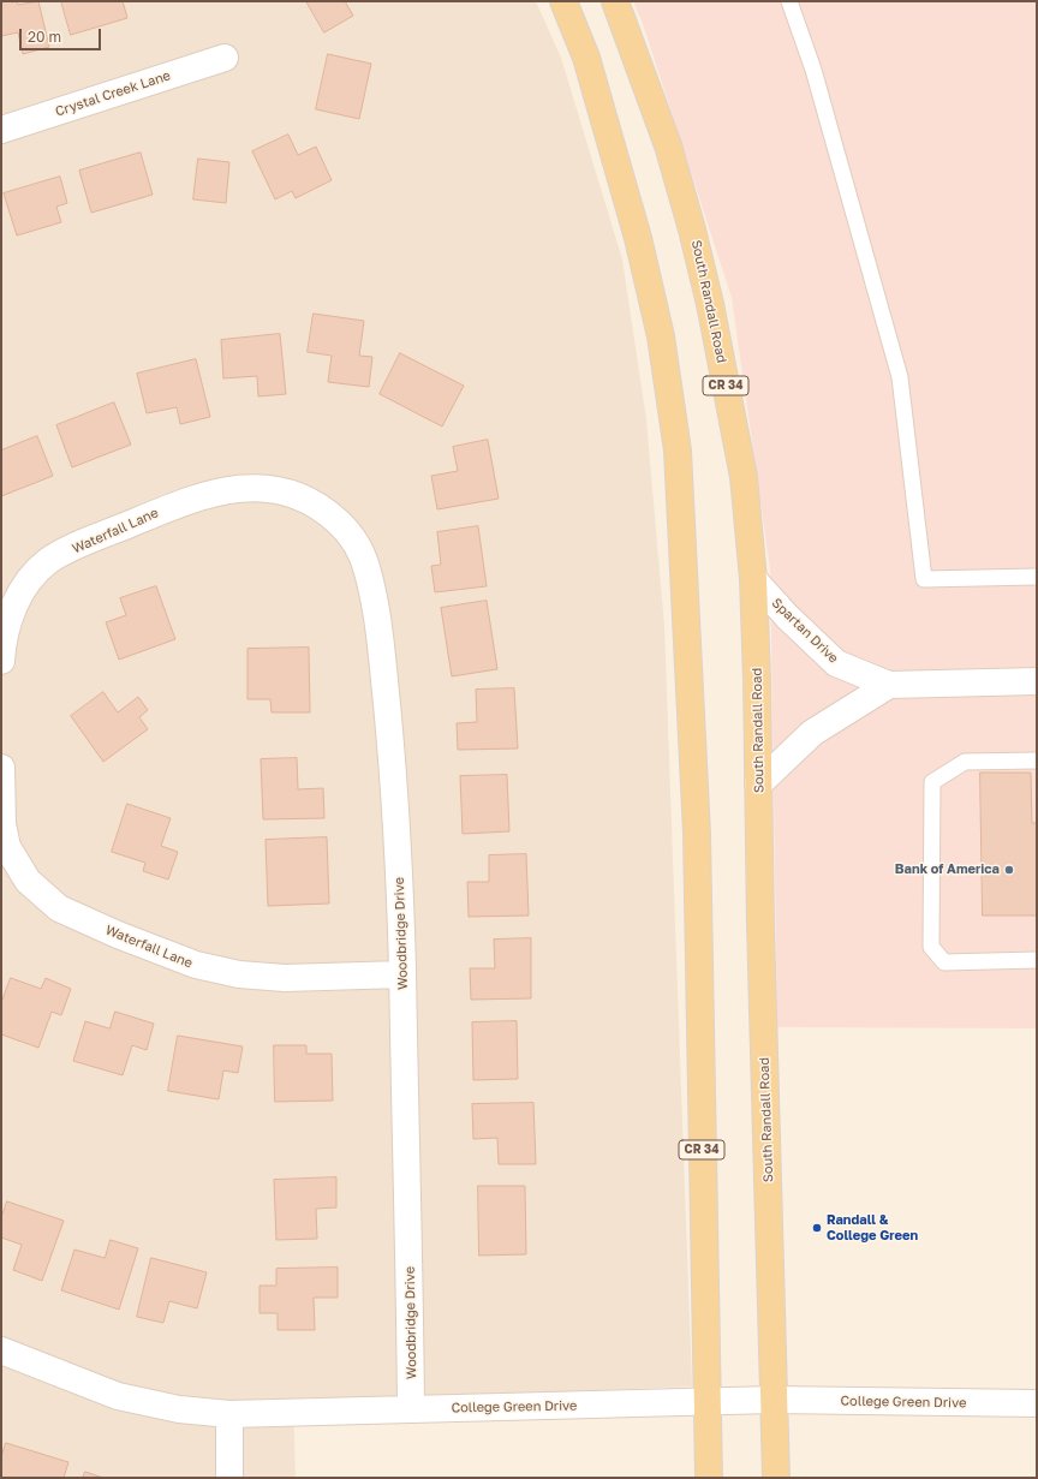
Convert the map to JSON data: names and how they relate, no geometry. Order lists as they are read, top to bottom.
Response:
{
  "streets": {
    "main road": ["South Randall Road", "CR 34"],
    "street": [
      "Crystal Creek Lane",
      "Waterfall Lane",
      "Spartan Drive",
      "Woodbridge Drive",
      "College Green Drive"
    ]
  },
  "crossings": [
    ["South Randall Road", "Spartan Drive"],
    ["South Randall Road", "College Green Drive"],
    ["CR 34", "College Green Drive"],
    ["Waterfall Lane", "Woodbridge Drive"],
    ["Woodbridge Drive", "College Green Drive"]
  ],
  "places": ["Bank of America", "Randall & College Green"],
  "scale_bar": "20 m"
}
